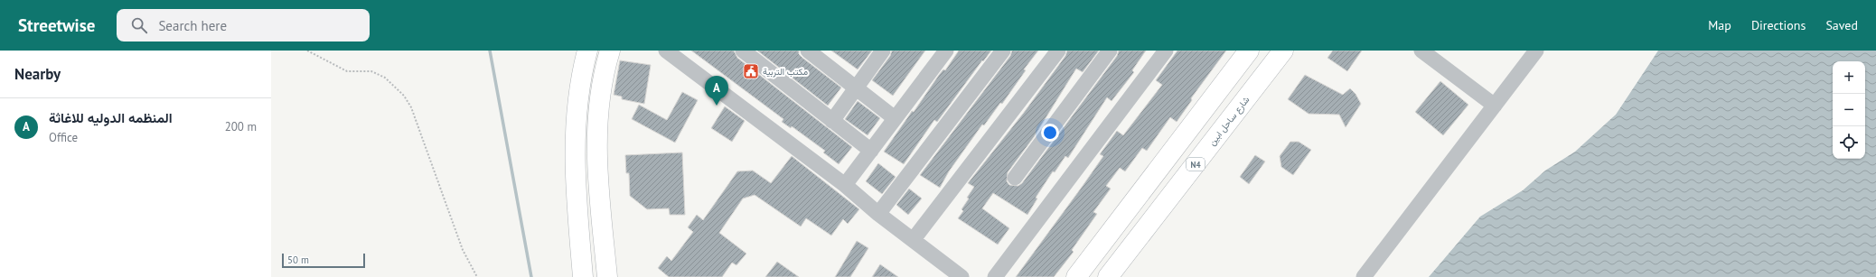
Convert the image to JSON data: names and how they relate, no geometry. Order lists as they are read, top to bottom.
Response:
{
  "streets": {
    "highway": ["شارع ساحل ابين", "N4"]
  },
  "places": {
    "public building": ["مكتب التربية"]
  },
  "scale_bar": "50 m",
  "page": {
    "header": "Streetwise",
    "search": "Search here",
    "nav": ["Map", "Directions", "Saved"],
    "heading": "Nearby",
    "map_buttons": ["+", "−"],
    "pins": "A",
    "list": [
      {
        "mark": "A",
        "name": "المنظمه الدوليه للاغاثة",
        "note": "Office",
        "value": "200 m"
      }
    ],
    "scale": "50 m"
  }
}
